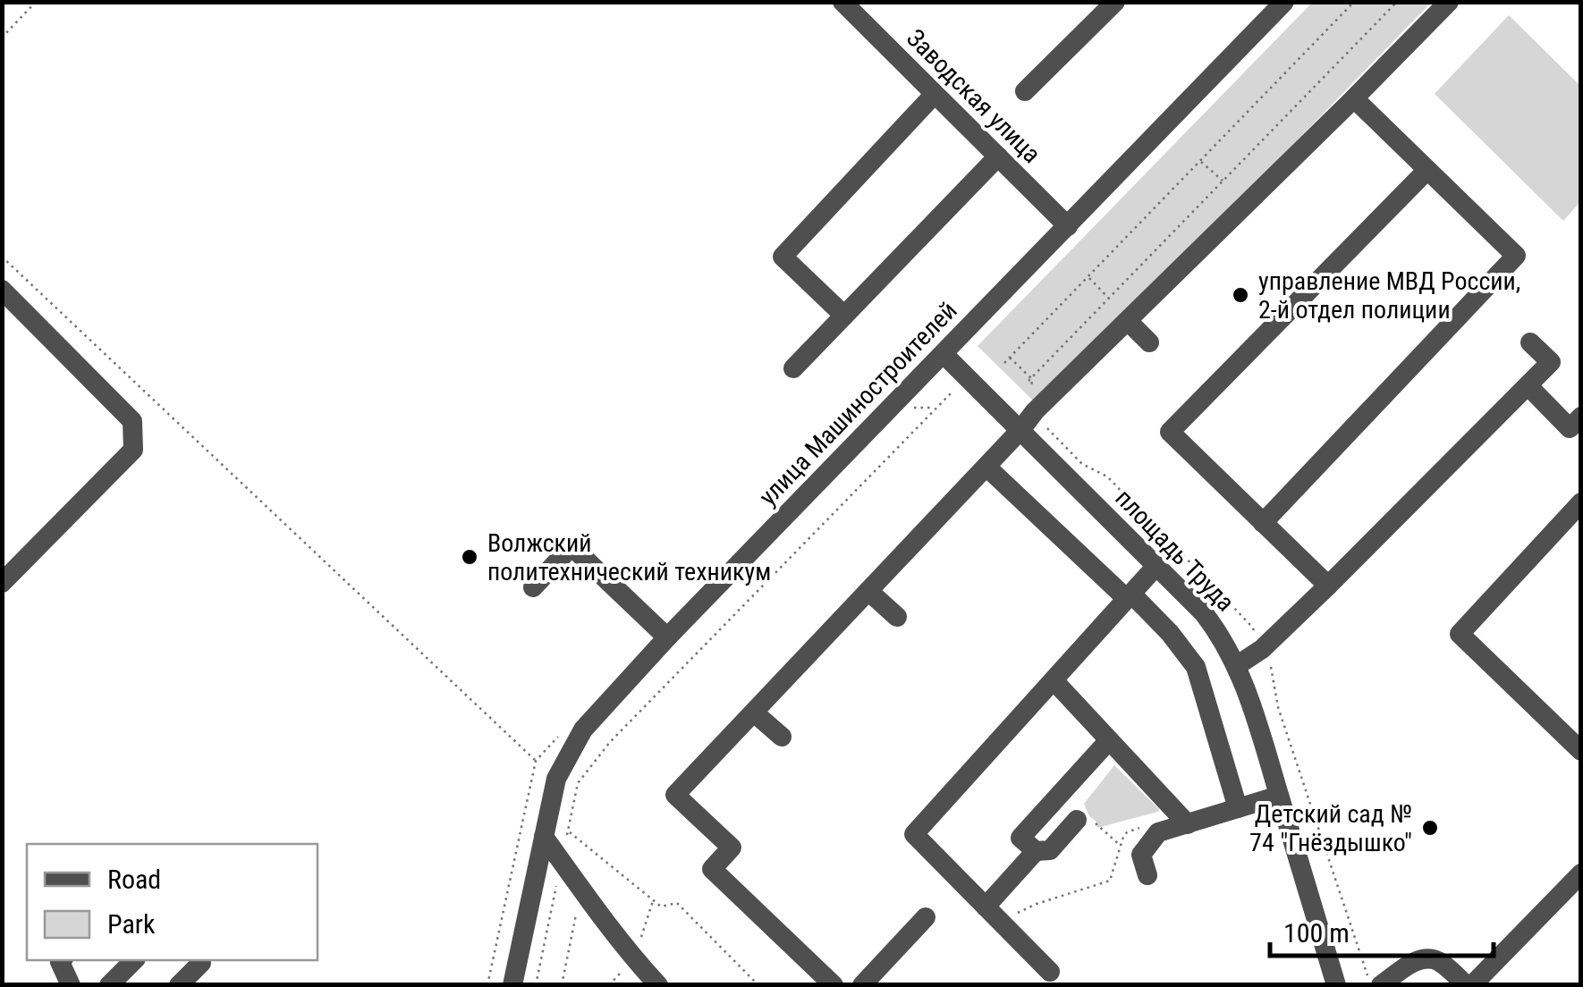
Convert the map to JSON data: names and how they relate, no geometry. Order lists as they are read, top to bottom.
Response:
{
  "streets": {
    "street": ["Заводская улица", "улица Машиностроителей", "площадь Труда"]
  },
  "crossings": [
    ["Заводская улица", "улица Машиностроителей"],
    ["улица Машиностроителей", "площадь Труда"]
  ],
  "places": ["управление МВД России, 2-й отдел полиции", "Волжский политехнический техникум", "Детский сад № 74 \"Гнёздышко\""],
  "legend": ["Road", "Park"],
  "scale_bar": "100 m"
}
